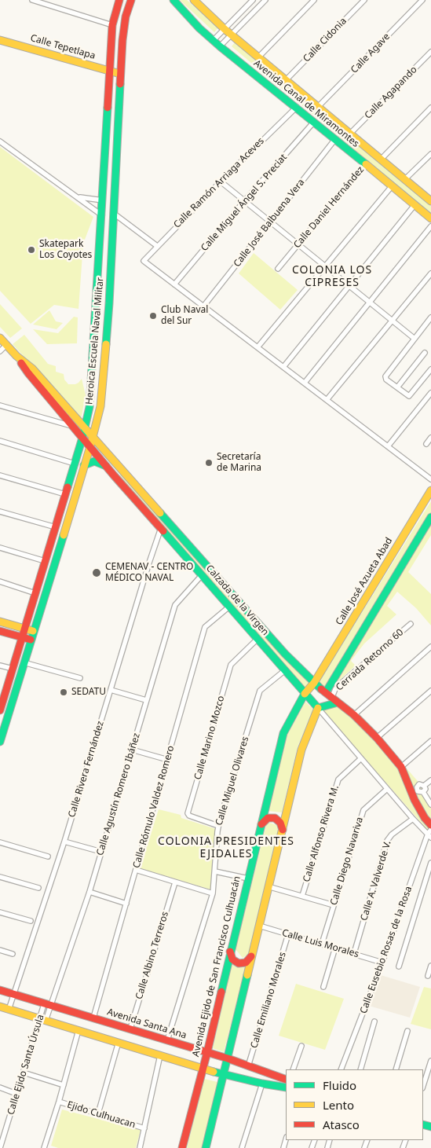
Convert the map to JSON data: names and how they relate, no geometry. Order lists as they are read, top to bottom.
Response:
{
  "streets": {
    "main road": [
      "Calle Tepetlapa",
      "Avenida Canal de Miramontes",
      "Heroica Escuela Naval Militar",
      "Calle José Azueta Abad",
      "Calzada de la Virgen",
      "Avenida Ejido de San Francisco Culhuacán",
      "Avenida Santa Ana"
    ],
    "street": [
      "Calle Cidonia",
      "Calle Agave",
      "Calle Agapando",
      "Calle Ramón Arriaga Aceves",
      "Calle Miguel Ángel S. Preciat",
      "Calle Daniel Hernández",
      "Calle José Balbuena Vera",
      "Cerrada Retorno 60",
      "Calle Marino Mozco",
      "Calle Rivera Fernández",
      "Calle Miguel Olivares",
      "Calle Agustín Romero Ibáñez",
      "Calle Rómulo Valdez Romero",
      "Calle Alfonso Rivera M.",
      "Calle Diego Navariva",
      "Calle A. Valverde V.",
      "Calle Luis Morales",
      "Calle Eusebio Rosas de la Rosa",
      "Calle Albino Terreros",
      "Calle Emiliano Morales",
      "Calle Ejido Santa Úrsula",
      "Ejido Culhuacan"
    ]
  },
  "crossings": [
    ["Calle Cidonia", "Avenida Canal de Miramontes"],
    ["Calle Tepetlapa", "Heroica Escuela Naval Militar"],
    ["Calle Agave", "Avenida Canal de Miramontes"],
    ["Calle Agapando", "Avenida Canal de Miramontes"],
    ["Avenida Canal de Miramontes", "Calle Ramón Arriaga Aceves"],
    ["Avenida Canal de Miramontes", "Calle Miguel Ángel S. Preciat"],
    ["Avenida Canal de Miramontes", "Calle Daniel Hernández"],
    ["Avenida Canal de Miramontes", "Calle José Balbuena Vera"],
    ["Calle Ramón Arriaga Aceves", "Calle Miguel Ángel S. Preciat"],
    ["Heroica Escuela Naval Militar", "Calzada de la Virgen"],
    ["Calle José Azueta Abad", "Calzada de la Virgen"],
    ["Calle José Azueta Abad", "Avenida Ejido de San Francisco Culhuacán"],
    ["Calzada de la Virgen", "Cerrada Retorno 60"],
    ["Calzada de la Virgen", "Calle Marino Mozco"],
    ["Calzada de la Virgen", "Calle Rivera Fernández"],
    ["Calzada de la Virgen", "Calle Miguel Olivares"],
    ["Calzada de la Virgen", "Calle Agustín Romero Ibáñez"],
    ["Calzada de la Virgen", "Calle Rómulo Valdez Romero"],
    ["Calzada de la Virgen", "Calle Alfonso Rivera M."],
    ["Calzada de la Virgen", "Calle Diego Navariva"],
    ["Calzada de la Virgen", "Calle A. Valverde V."],
    ["Calzada de la Virgen", "Calle Eusebio Rosas de la Rosa"],
    ["Calzada de la Virgen", "Avenida Ejido de San Francisco Culhuacán"],
    ["Calle Marino Mozco", "Calle Miguel Olivares"],
    ["Calle Rivera Fernández", "Avenida Santa Ana"],
    ["Calle Miguel Olivares", "Avenida Santa Ana"],
    ["Calle Agustín Romero Ibáñez", "Avenida Santa Ana"],
    ["Calle Agustín Romero Ibáñez", "Calle Ejido Santa Úrsula"],
    ["Calle Rómulo Valdez Romero", "Avenida Santa Ana"],
    ["Calle Diego Navariva", "Calle Luis Morales"],
    ["Calle A. Valverde V.", "Calle Luis Morales"],
    ["Calle Luis Morales", "Calle Eusebio Rosas de la Rosa"],
    ["Calle Luis Morales", "Calle Emiliano Morales"],
    ["Calle Albino Terreros", "Avenida Santa Ana"],
    ["Avenida Ejido de San Francisco Culhuacán", "Avenida Santa Ana"],
    ["Calle Emiliano Morales", "Avenida Santa Ana"]
  ],
  "districts": ["COLONIA LOS CIPRESES", "COLONIA PRESIDENTES EJIDALES"],
  "places": [
    "Skatepark Los Coyotes",
    "Club Naval del Sur",
    "Secretaría de Marina",
    "CEMENAV - CENTRO MÉDICO NAVAL",
    "SEDATU"
  ],
  "legend": ["Fluido", "Lento", "Atasco"]
}
